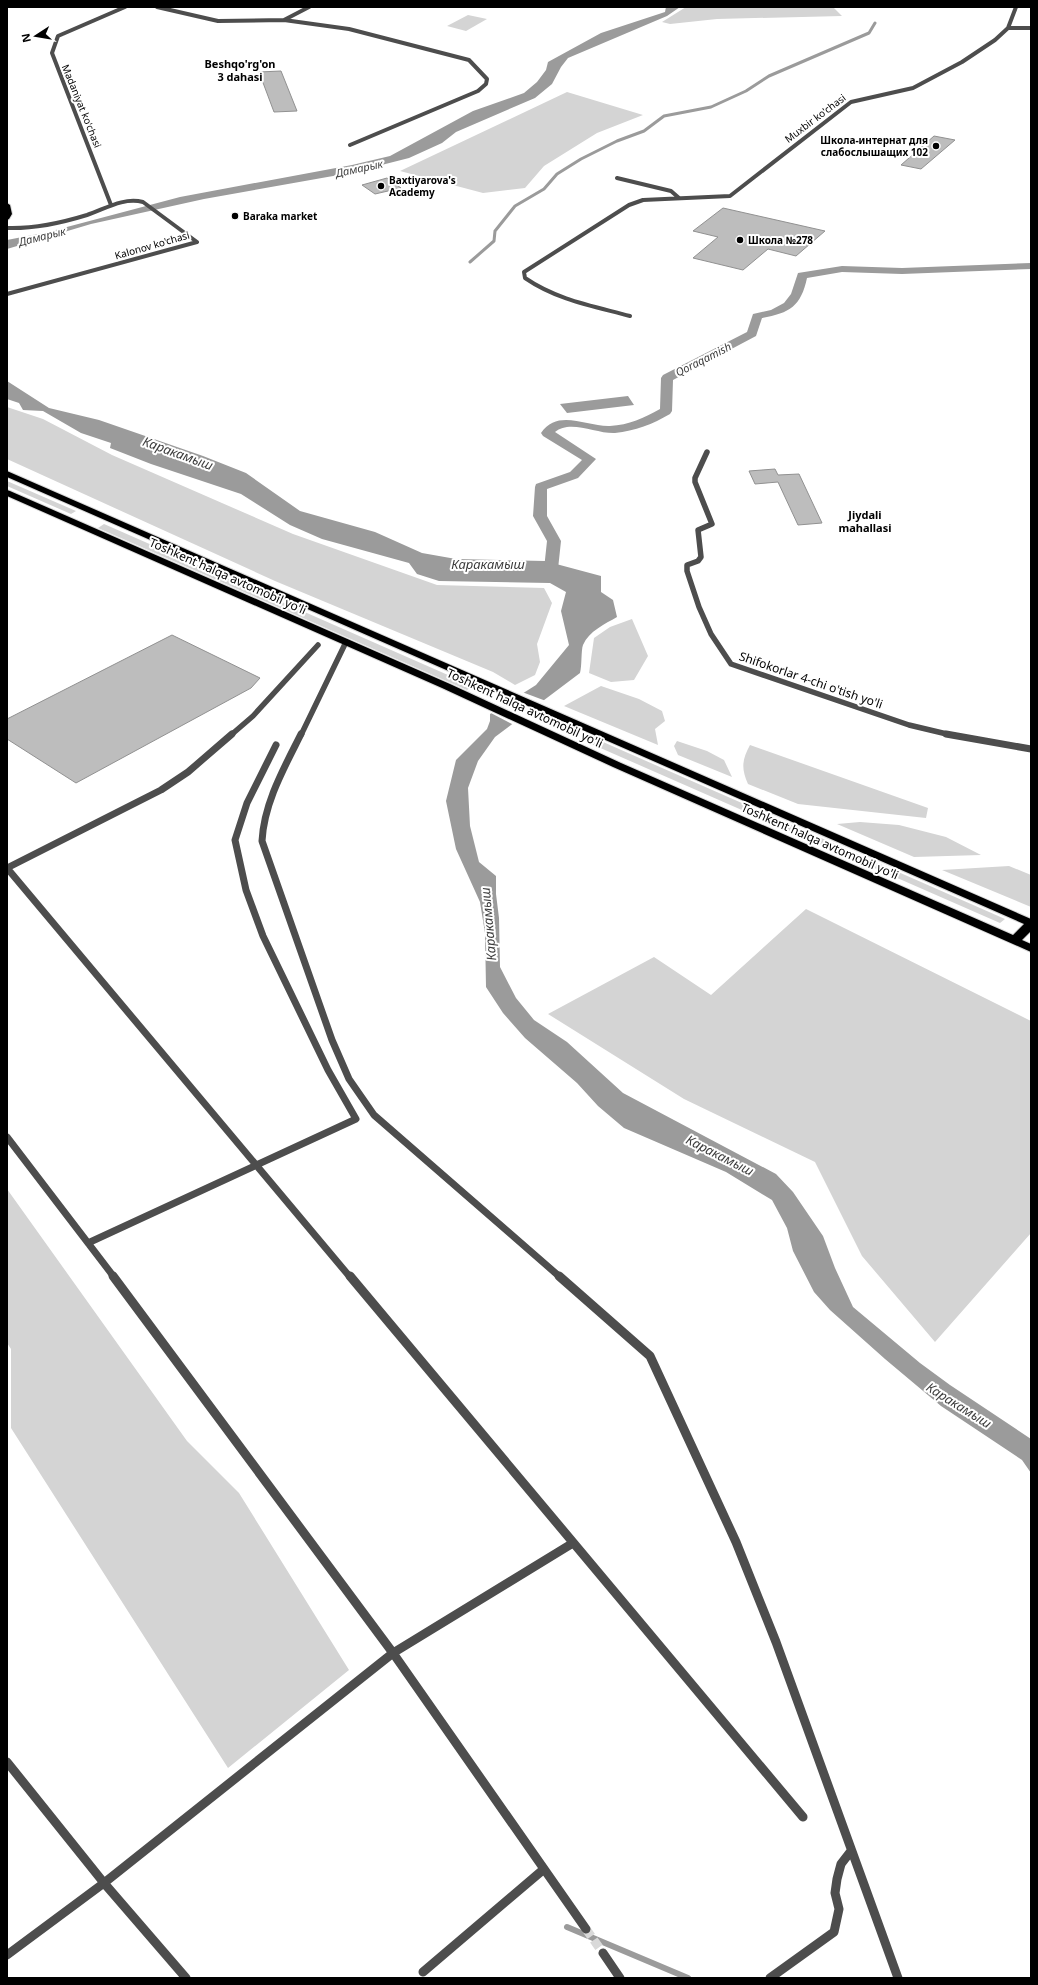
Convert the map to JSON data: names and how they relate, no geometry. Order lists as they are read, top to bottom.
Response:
{
  "streets": {
    "highway": ["Toshkent halqa avtomobil yo'li"],
    "street": [
      "Madaniyat ko'chasi",
      "Muxbir ko'chasi",
      "Kalonov ko'chasi",
      "Shifokorlar 4-chi o'tish yo'li"
    ]
  },
  "crossings": [
    ["Madaniyat ko'chasi", "Kalonov ko'chasi"]
  ],
  "districts": ["Beshqo'rg'on 3 dahasi", "Jiydali mahallasi"],
  "water": ["Дамарык", "Qoraqamish", "Каракамыш"],
  "places": [
    "Школа-интернат для слабослышащих 102",
    "Baxtiyarova's Academy",
    "Baraka market",
    "Школа №278"
  ],
  "north": "left"
}
